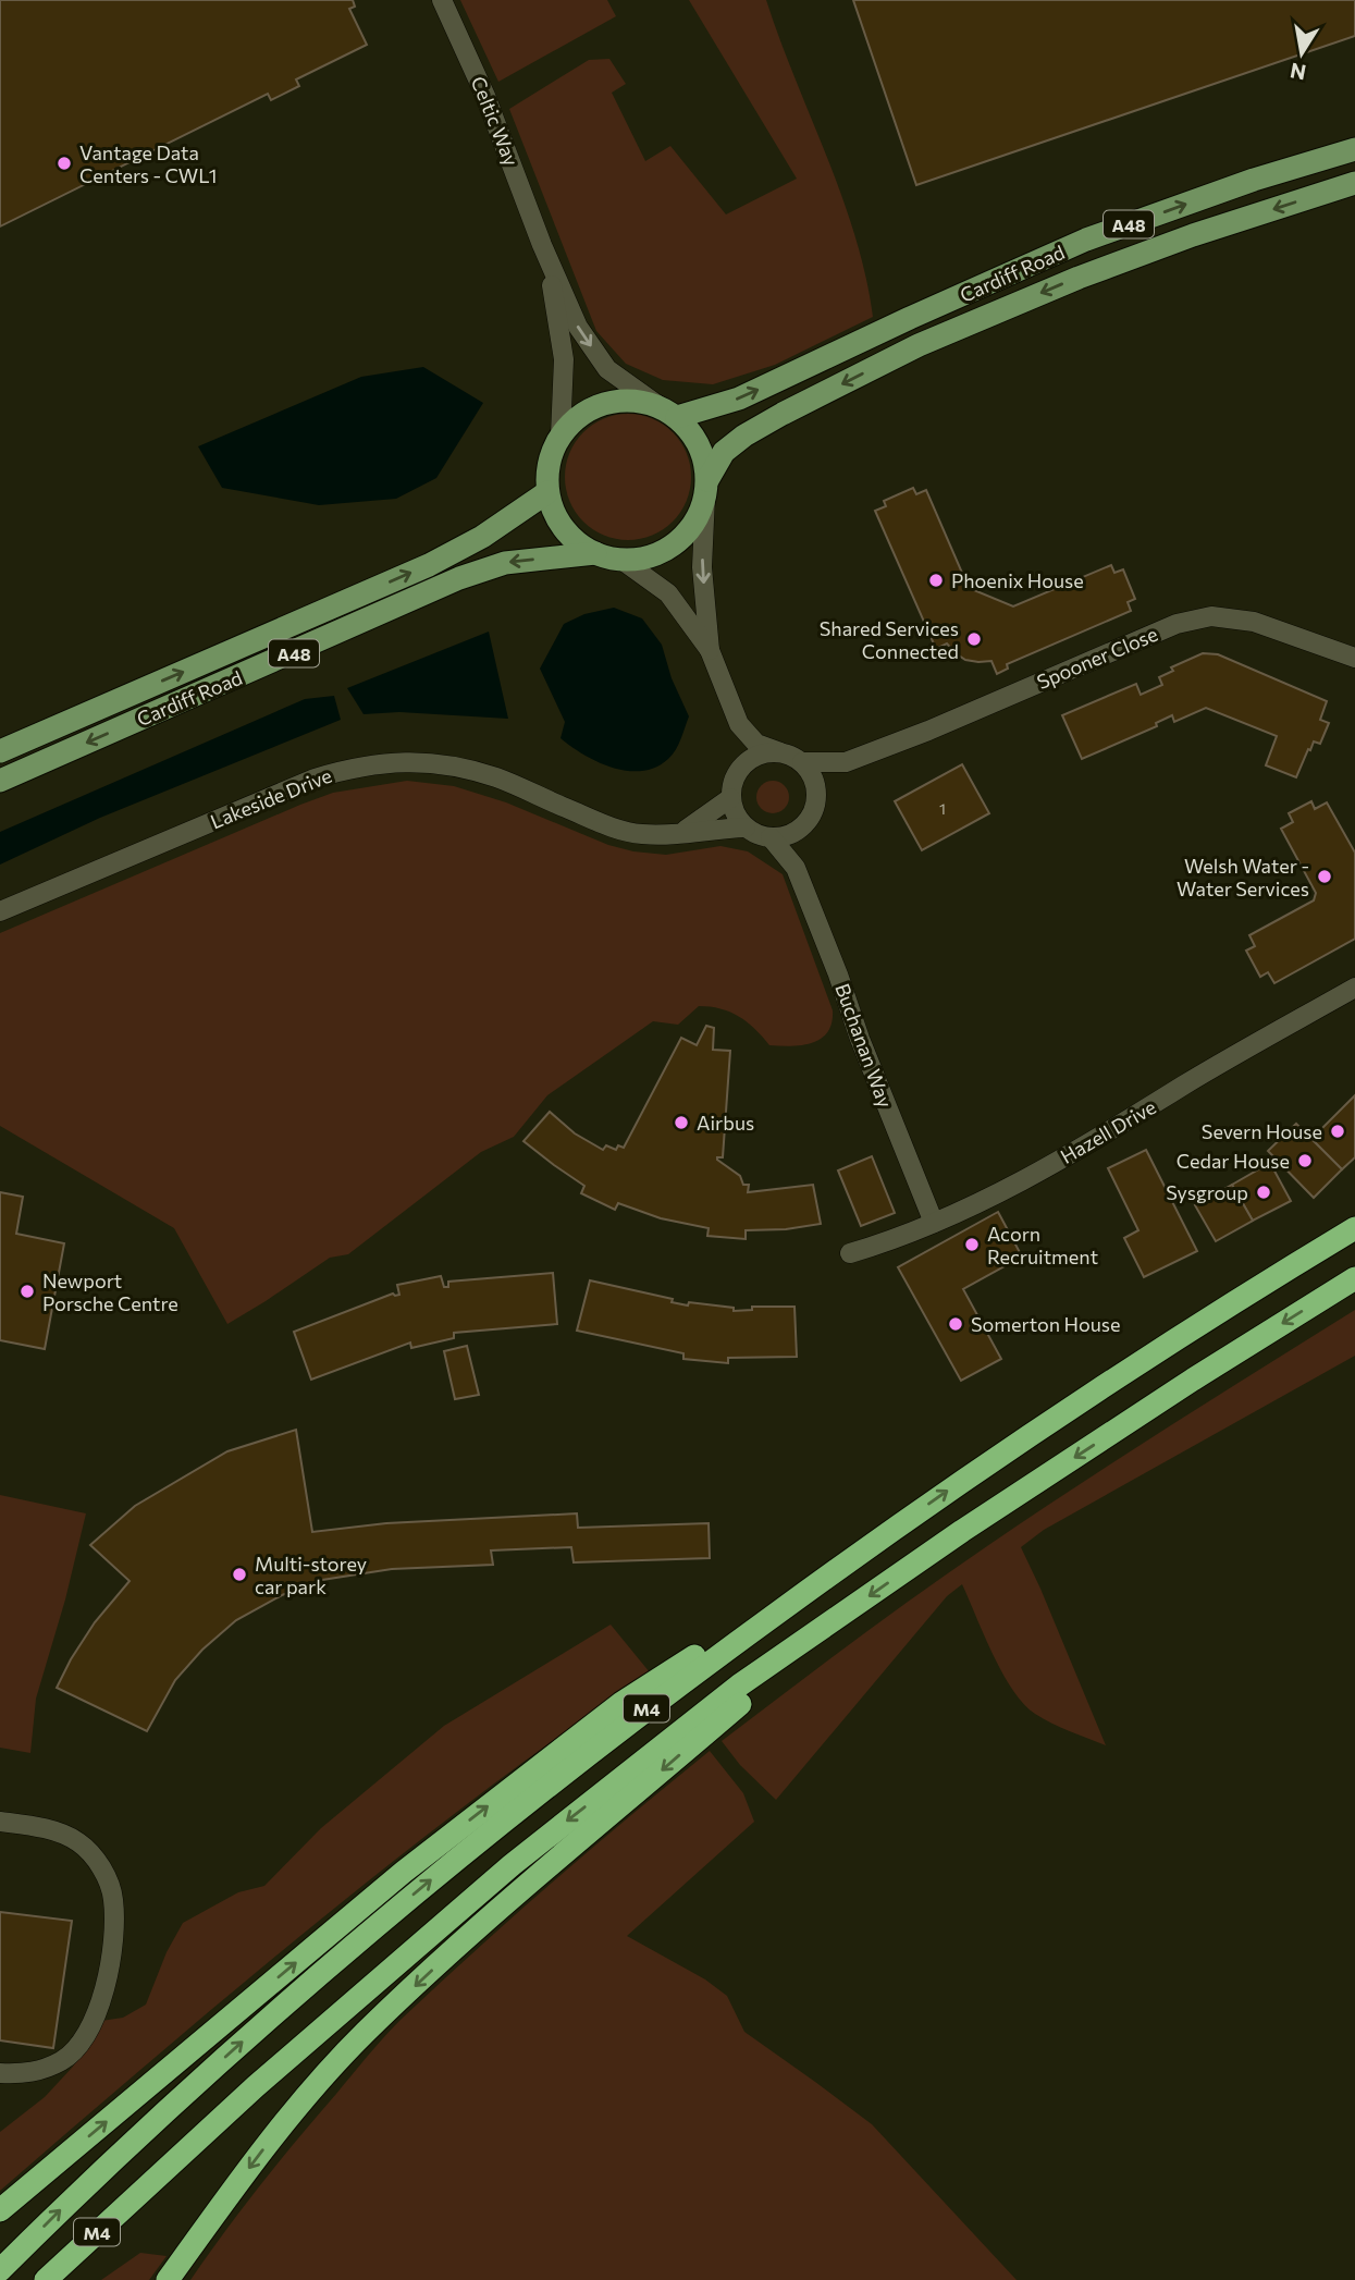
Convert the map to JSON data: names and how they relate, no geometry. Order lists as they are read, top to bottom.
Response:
{
  "streets": {
    "highway": ["M4"],
    "main road": ["A48", "Cardiff Road"],
    "street": [
      "Celtic Way",
      "Spooner Close",
      "Lakeside Drive",
      "Buchanan Way",
      "Hazell Drive"
    ]
  },
  "crossings": [
    ["Celtic Way", "Cardiff Road"],
    ["Spooner Close", "Lakeside Drive"],
    ["Spooner Close", "Buchanan Way"],
    ["Lakeside Drive", "Buchanan Way"],
    ["Buchanan Way", "Hazell Drive"]
  ],
  "places": [
    "Vantage Data Centers - CWL1",
    "Phoenix House",
    "Shared Services Connected",
    "Welsh Water - Water Services",
    "Airbus",
    "Severn House",
    "Cedar House",
    "Sysgroup",
    "Acorn Recruitment",
    "Newport Porsche Centre",
    "Somerton House",
    "Multi-storey car park"
  ],
  "house_numbers": ["1"],
  "north": "bottom"
}
